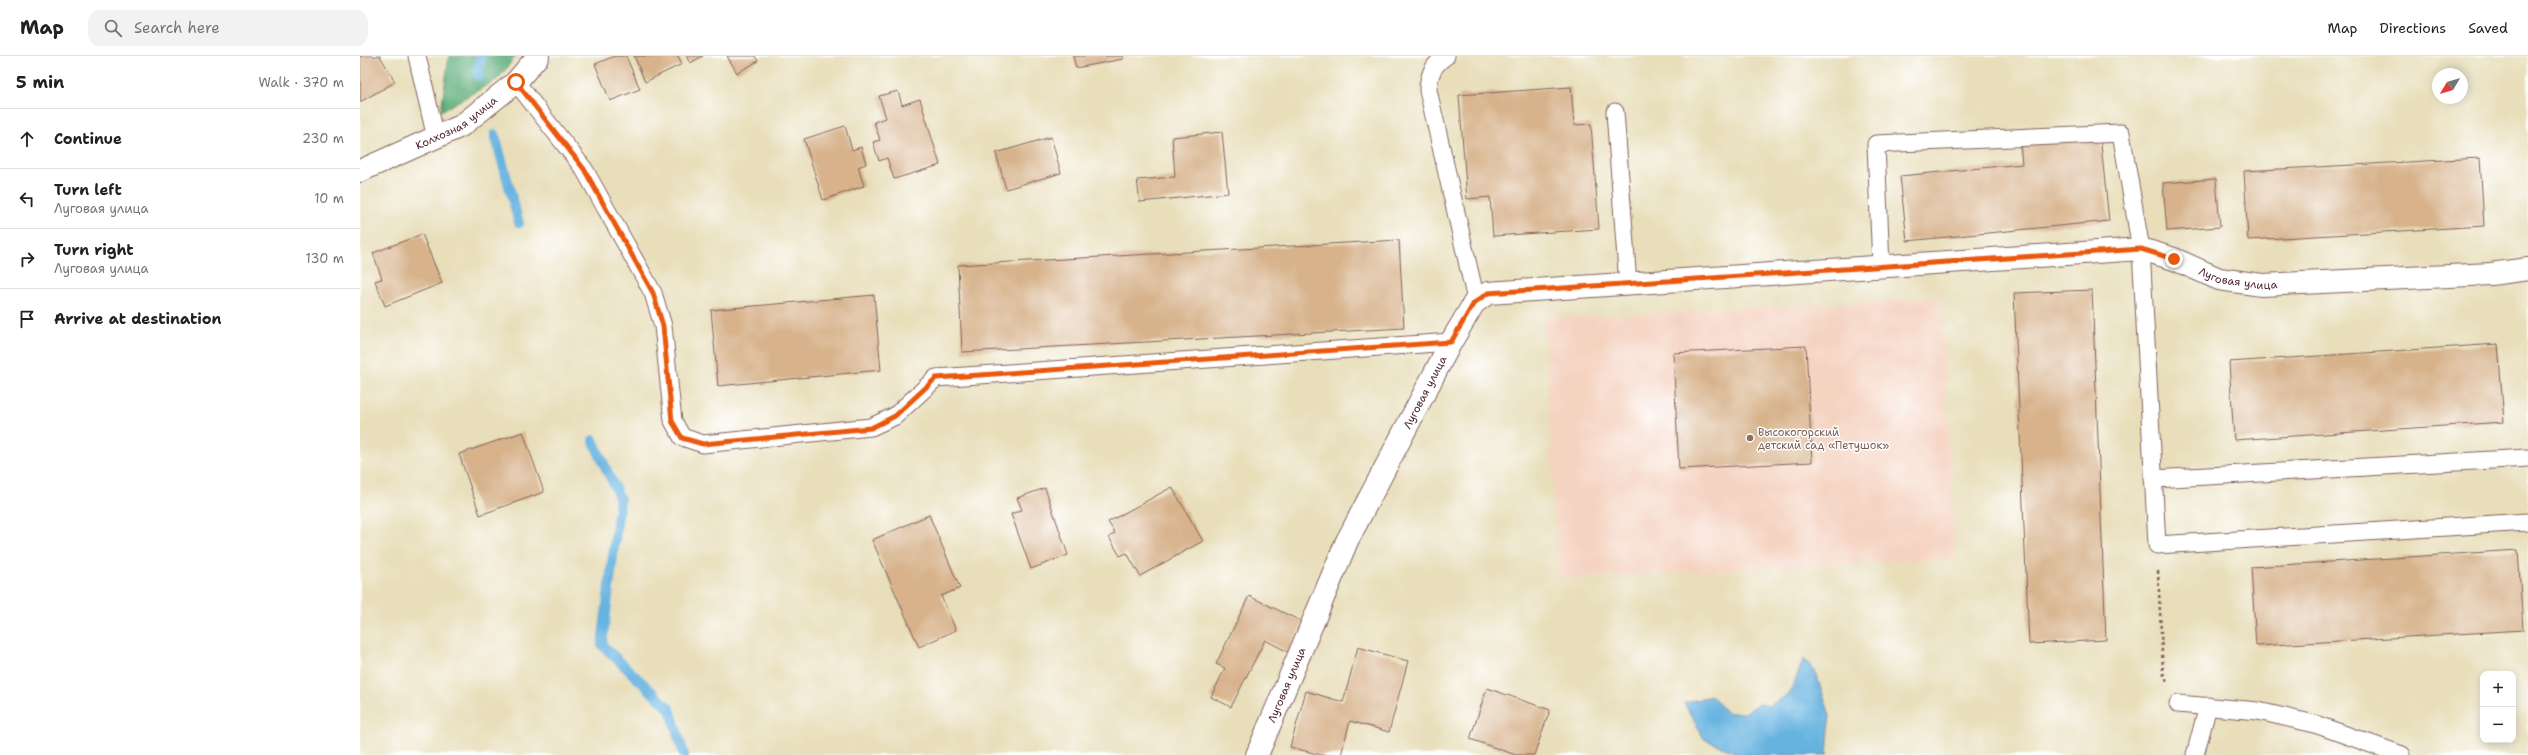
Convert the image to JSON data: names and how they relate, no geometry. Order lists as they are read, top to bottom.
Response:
{
  "streets": {
    "street": ["Колхозная улица", "Луговая улица"]
  },
  "places": ["Высокогорский детский сад «Петушок»"],
  "north": "bottom left",
  "page": {
    "header": "Map",
    "search": "Search here",
    "nav": ["Map", "Directions", "Saved"],
    "heading": ["5 min", "Walk · 370 m"],
    "list": [
      ["Continue", "230 m"],
      ["Turn left", "Луговая улица", "10 m"],
      ["Turn right", "Луговая улица", "130 m"],
      "Arrive at destination"
    ],
    "map_buttons": ["+", "−"]
  }
}
